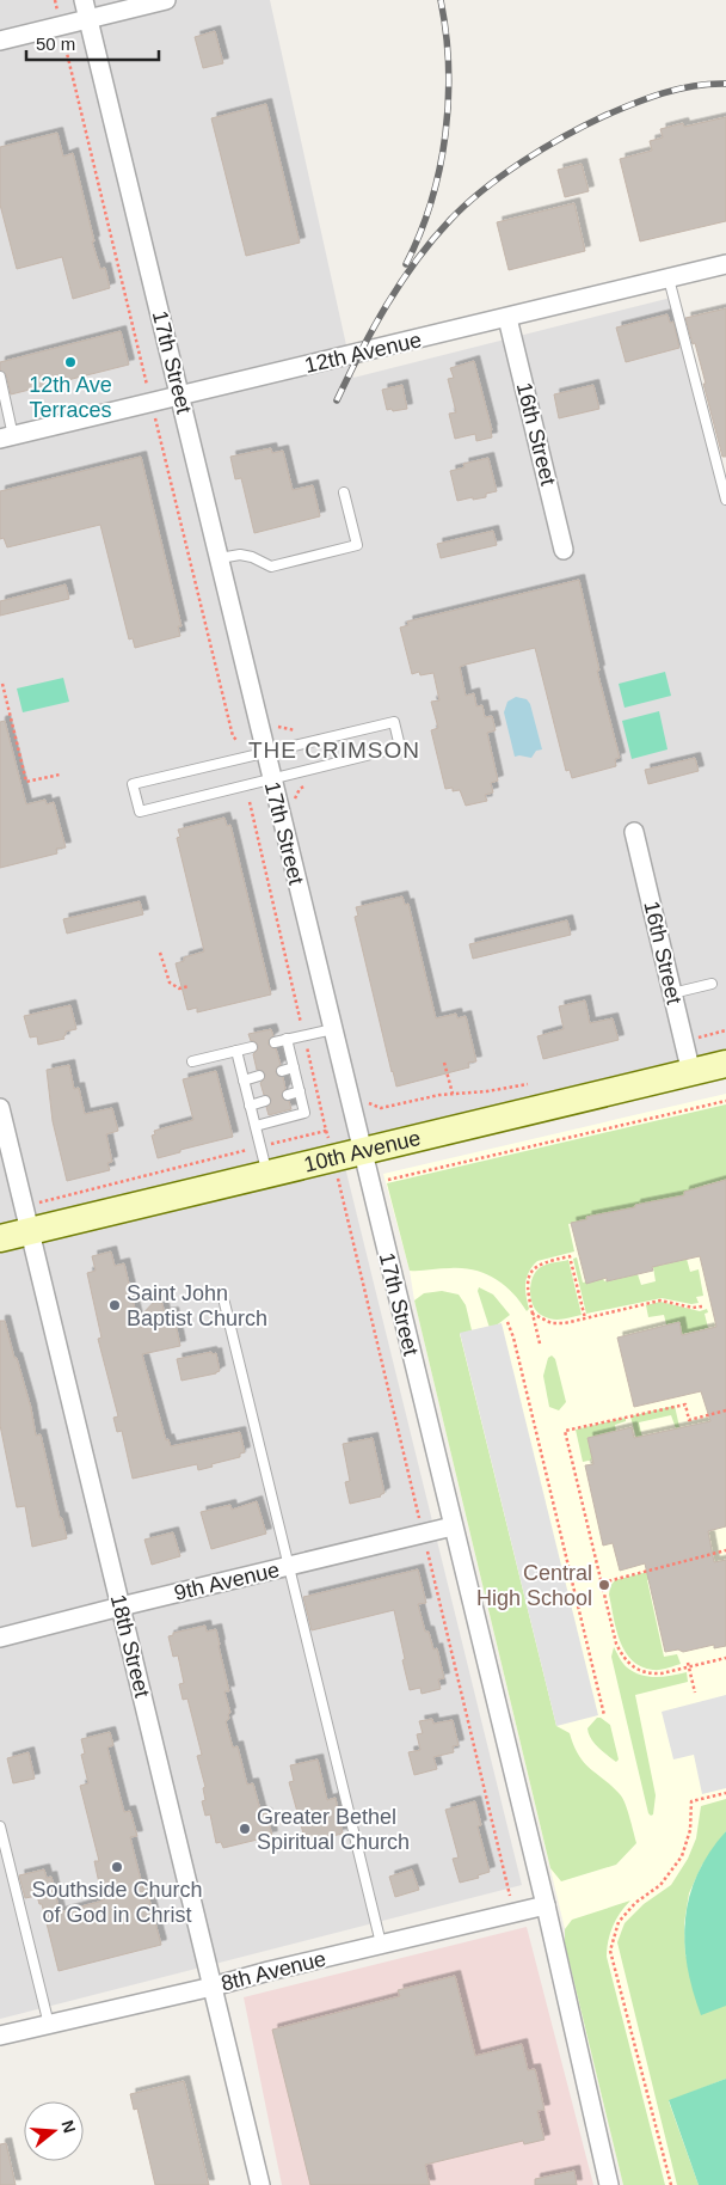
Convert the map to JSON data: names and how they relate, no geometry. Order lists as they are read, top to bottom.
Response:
{
  "streets": {
    "main road": ["10th Avenue"],
    "street": [
      "12th Avenue",
      "17th Street",
      "16th Street",
      "9th Avenue",
      "18th Street",
      "8th Avenue"
    ]
  },
  "crossings": [
    ["12th Avenue", "17th Street"],
    ["12th Avenue", "16th Street"],
    ["17th Street", "10th Avenue"],
    ["17th Street", "9th Avenue"],
    ["17th Street", "8th Avenue"],
    ["16th Street", "10th Avenue"],
    ["10th Avenue", "18th Street"],
    ["9th Avenue", "18th Street"],
    ["18th Street", "8th Avenue"]
  ],
  "districts": ["THE CRIMSON"],
  "places": [
    "12th Ave Terraces",
    "Saint John Baptist Church",
    "Central High School",
    "Greater Bethel Spiritual Church",
    "Southside Church of God in Christ"
  ],
  "scale_bar": "50 m",
  "north": "right"
}
